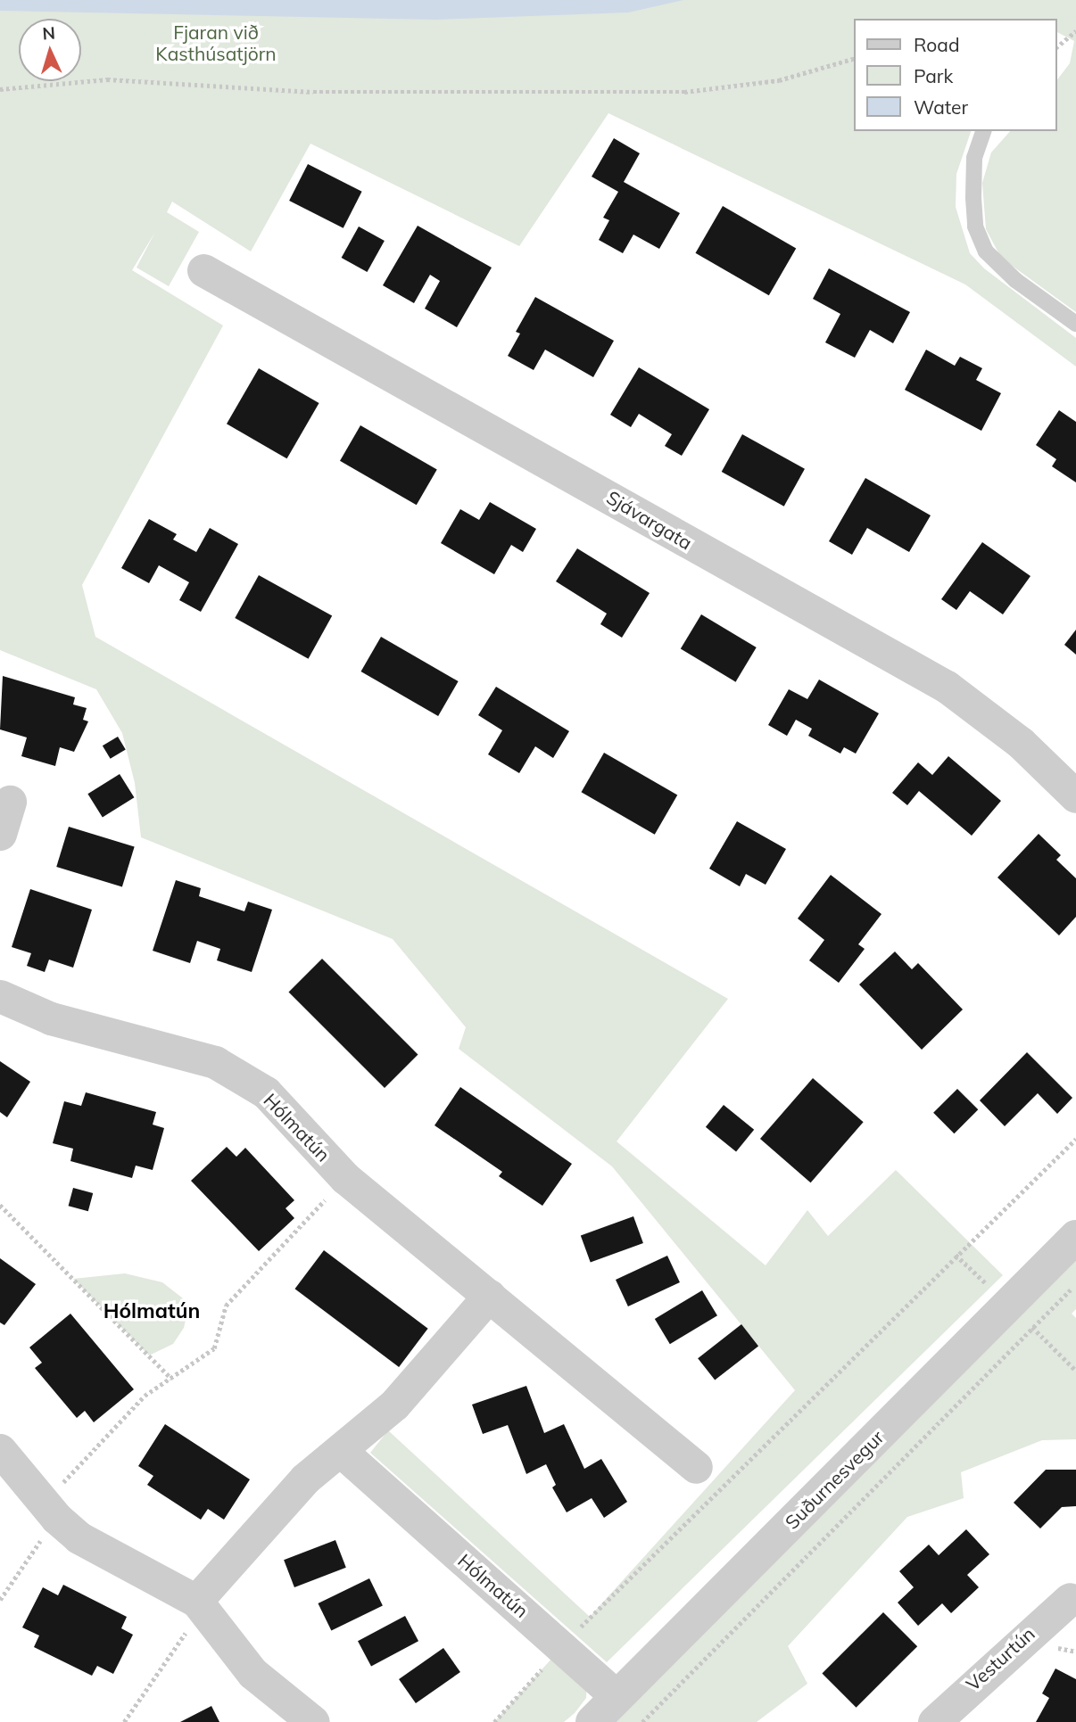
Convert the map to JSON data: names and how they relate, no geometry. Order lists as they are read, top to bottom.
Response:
{
  "streets": {
    "street": [
      "Sjávargata",
      "Hólmatún",
      "Suðurnesvegur",
      "Vesturtún"
    ]
  },
  "crossings": [
    ["Hólmatún", "Suðurnesvegur"]
  ],
  "districts": ["Hólmatún"],
  "parks": ["Fjaran við Kasthúsatjörn"],
  "legend": ["Road", "Park", "Water"],
  "north": "top"
}
